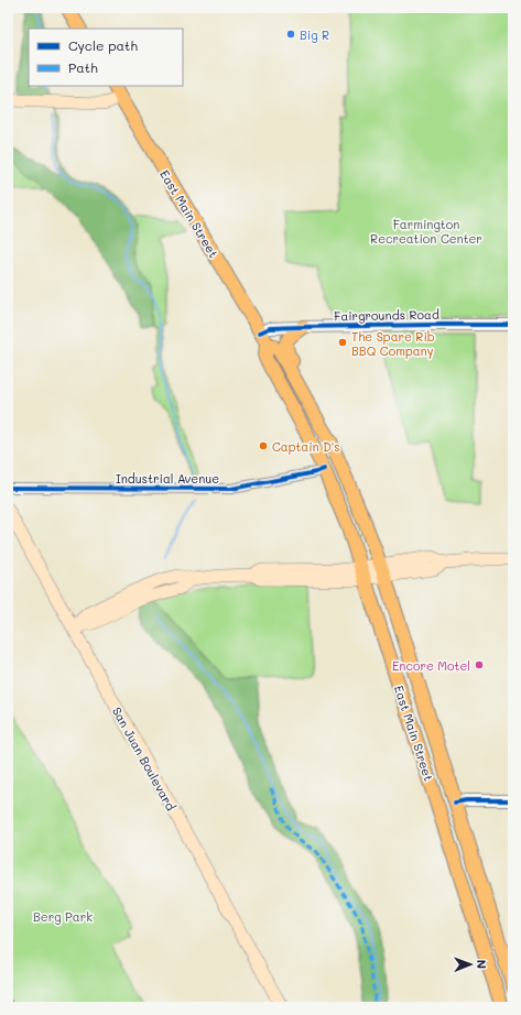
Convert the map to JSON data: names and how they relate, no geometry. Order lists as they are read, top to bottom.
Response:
{
  "streets": {
    "main road": ["East Main Street", "San Juan Boulevard"],
    "street": ["Fairgrounds Road", "Industrial Avenue"]
  },
  "crossings": [
    ["East Main Street", "Fairgrounds Road"],
    ["East Main Street", "Industrial Avenue"]
  ],
  "parks": ["Farmington Recreation Center", "Berg Park"],
  "places": [
    "Big R",
    "The Spare Rib BBQ Company",
    "Captain D's",
    "Encore Motel"
  ],
  "legend": ["Cycle path", "Path"],
  "north": "right"
}
